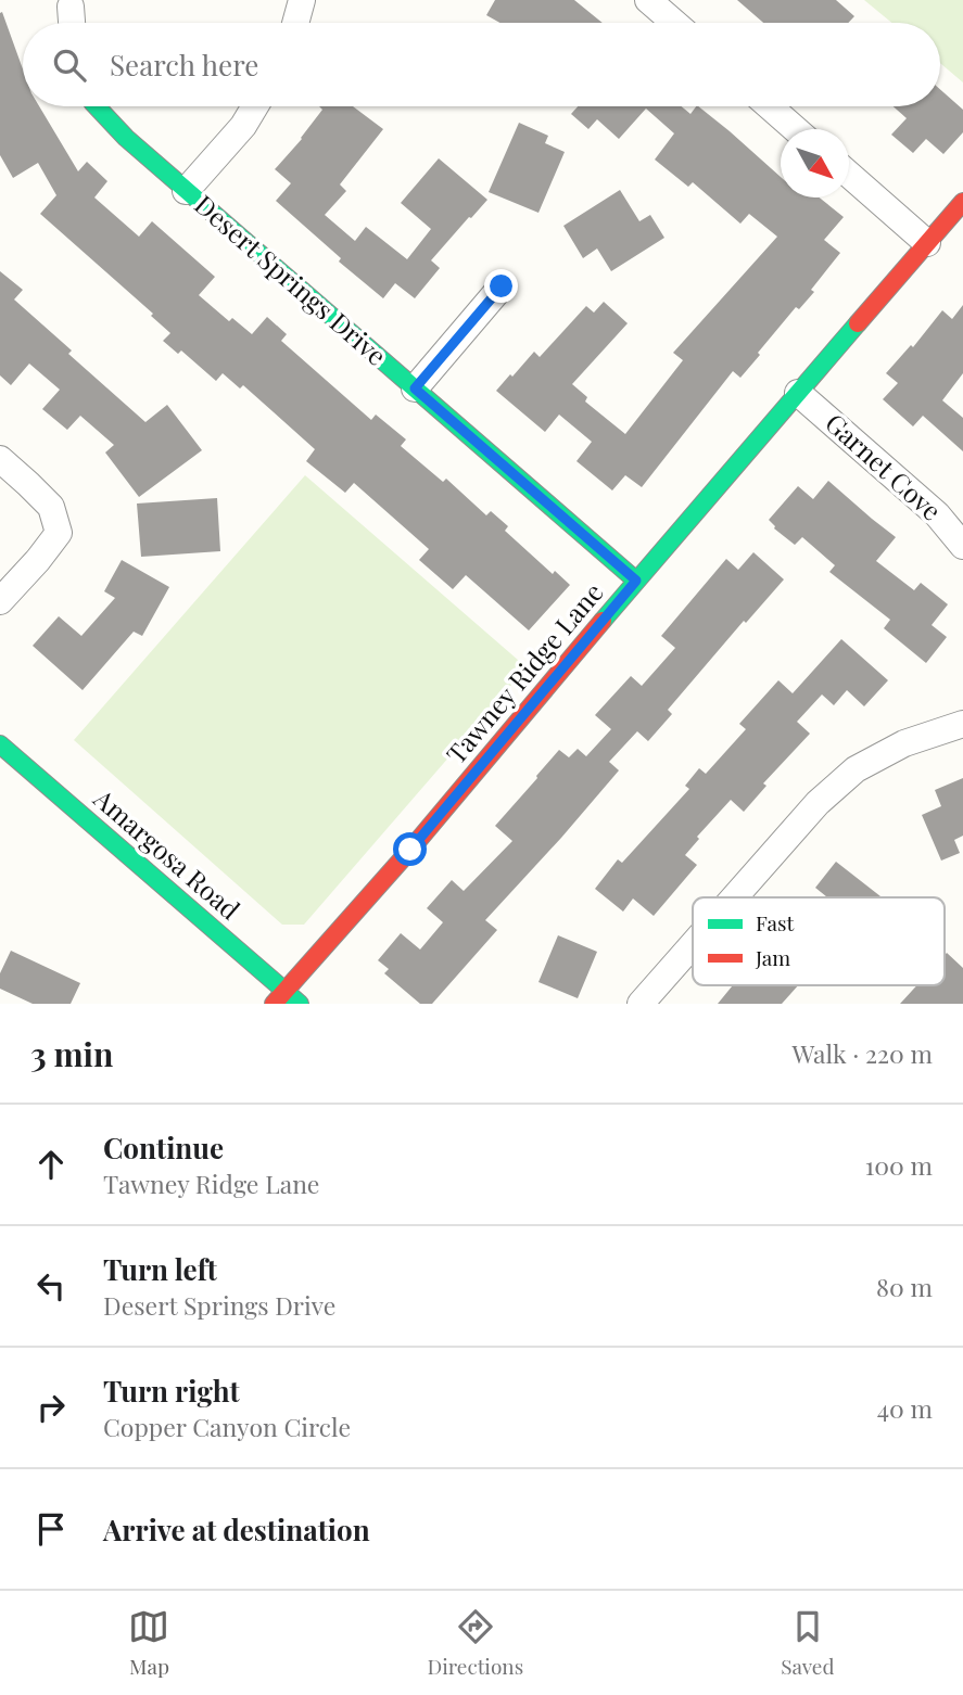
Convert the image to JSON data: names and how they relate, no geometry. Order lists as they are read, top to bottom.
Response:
{
  "streets": {
    "street": [
      "Desert Springs Drive",
      "Garnet Cove",
      "Tawney Ridge Lane",
      "Amargosa Road"
    ]
  },
  "crossings": [
    ["Desert Springs Drive", "Tawney Ridge Lane"],
    ["Garnet Cove", "Tawney Ridge Lane"],
    ["Tawney Ridge Lane", "Amargosa Road"]
  ],
  "legend": ["Fast", "Jam"],
  "north": "bottom right",
  "page": {
    "search": "Search here",
    "heading": ["3 min", "Walk · 220 m"],
    "list": [
      ["Continue", "Tawney Ridge Lane", "100 m"],
      ["Turn left", "Desert Springs Drive", "80 m"],
      ["Turn right", "Copper Canyon Circle", "40 m"],
      "Arrive at destination"
    ],
    "nav": ["Map", "Directions", "Saved"]
  }
}
